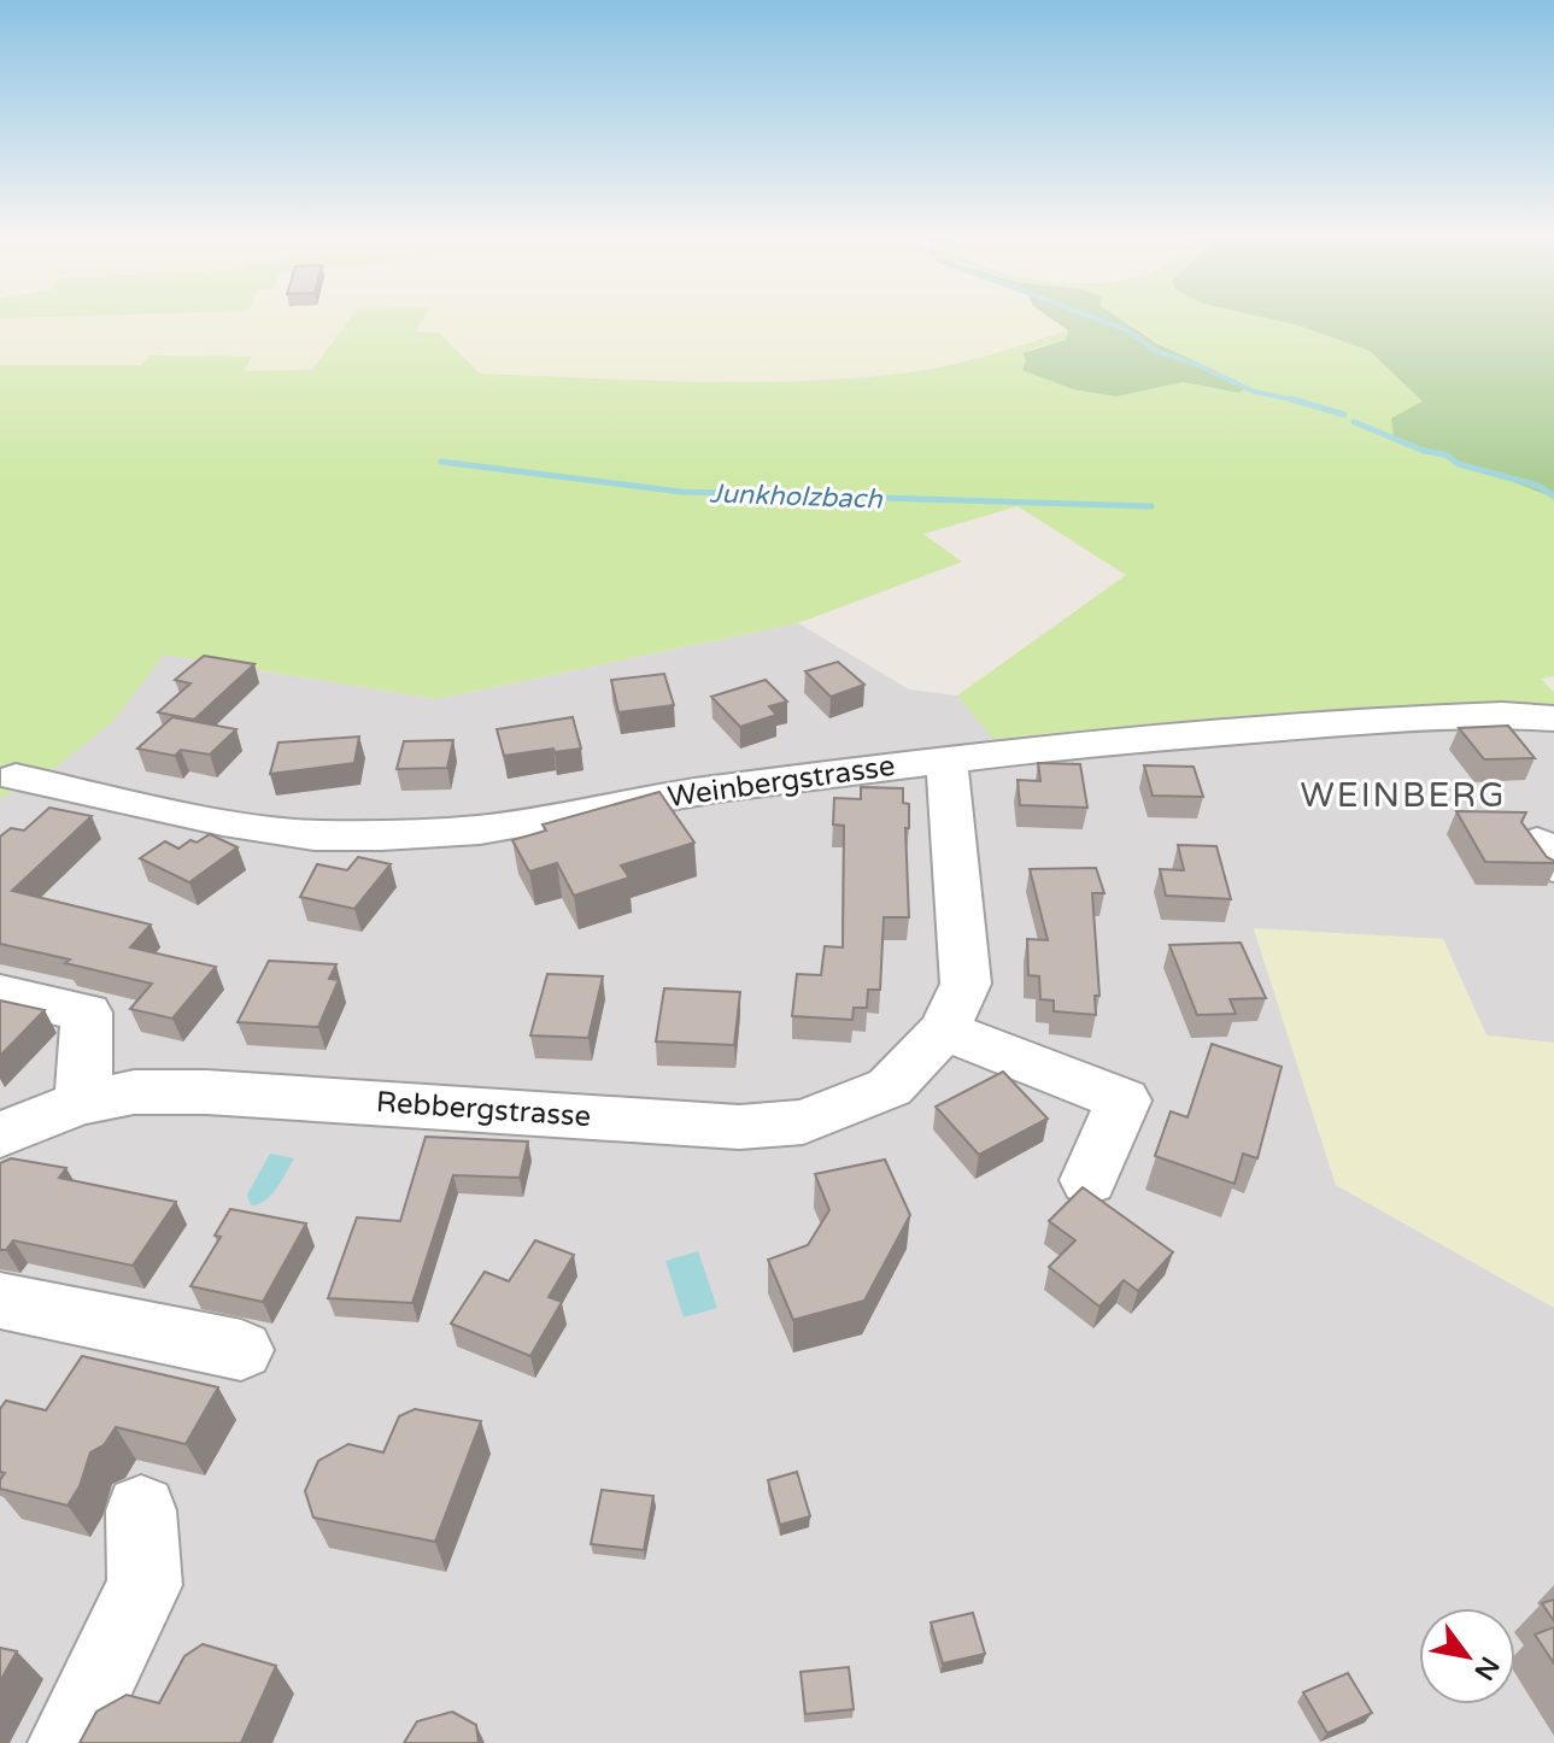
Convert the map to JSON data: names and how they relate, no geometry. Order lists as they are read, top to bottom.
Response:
{
  "streets": {
    "street": ["Weinbergstrasse", "Rebbergstrasse"]
  },
  "crossings": [
    ["Weinbergstrasse", "Rebbergstrasse"]
  ],
  "districts": ["WEINBERG"],
  "water": ["Junkholzbach"],
  "north": "bottom right"
}
